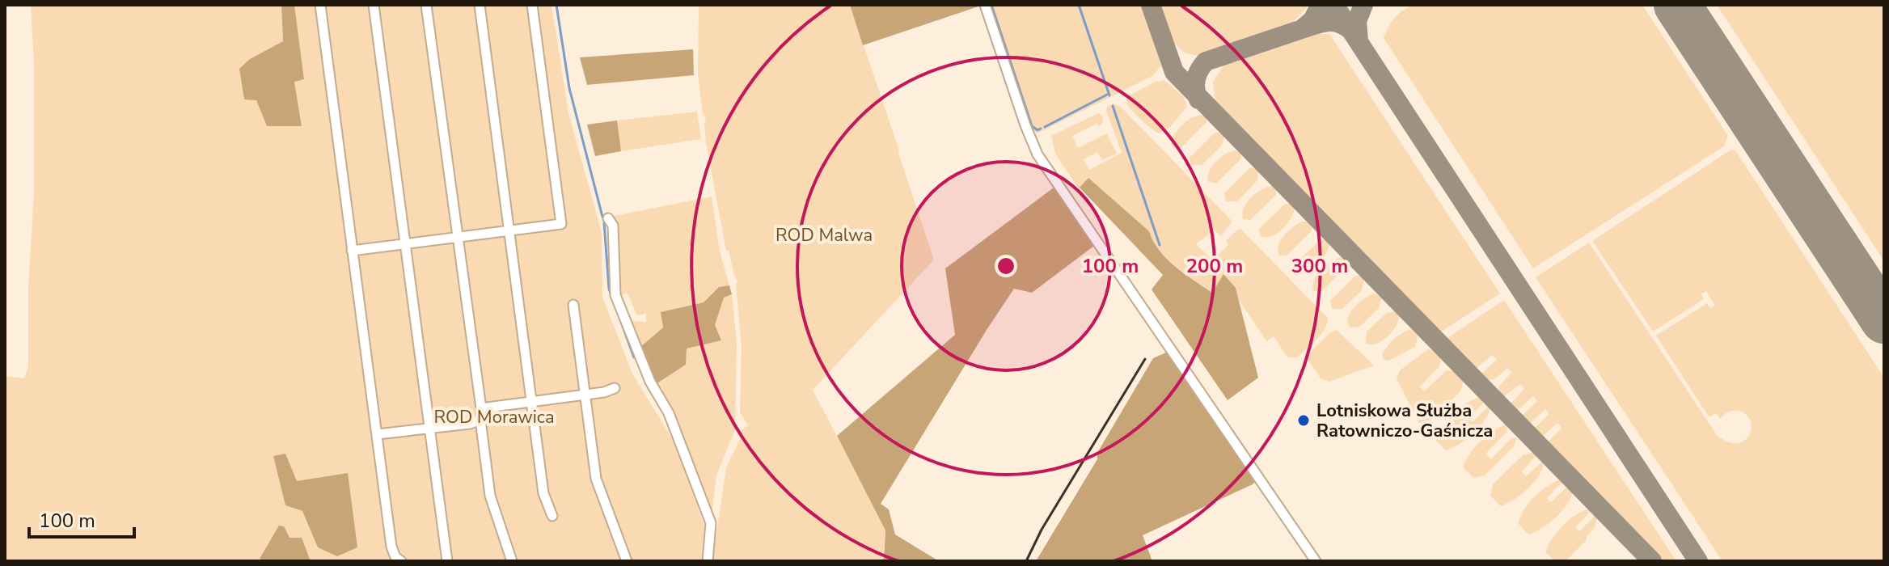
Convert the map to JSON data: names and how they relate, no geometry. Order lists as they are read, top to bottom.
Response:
{
  "parks": ["ROD Malwa", "ROD Morawica"],
  "places": ["Lotniskowa Służba Ratowniczo-Gaśnicza"],
  "scale_bar": "100 m",
  "rings": ["100 m", "200 m", "300 m"]
}
